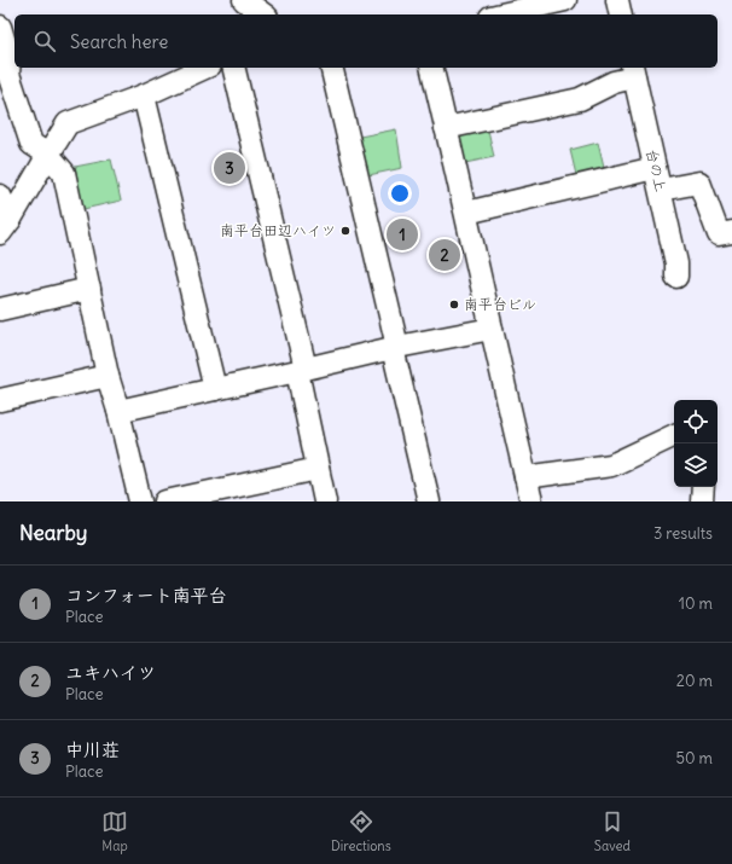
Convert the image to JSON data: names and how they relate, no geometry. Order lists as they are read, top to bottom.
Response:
{
  "streets": {
    "street": ["台の上"]
  },
  "places": ["南平台田辺ハイツ", "南平台ビル"],
  "page": {
    "search": "Search here",
    "pins": ["3", "1", "2"],
    "heading": ["Nearby", "3 results"],
    "list": [
      {
        "mark": "1",
        "name": "コンフォート南平台",
        "note": "Place",
        "value": "10 m"
      },
      {
        "mark": "2",
        "name": "ユキハイツ",
        "note": "Place",
        "value": "20 m"
      },
      {
        "mark": "3",
        "name": "中川荘",
        "note": "Place",
        "value": "50 m"
      }
    ],
    "nav": ["Map", "Directions", "Saved"]
  }
}
